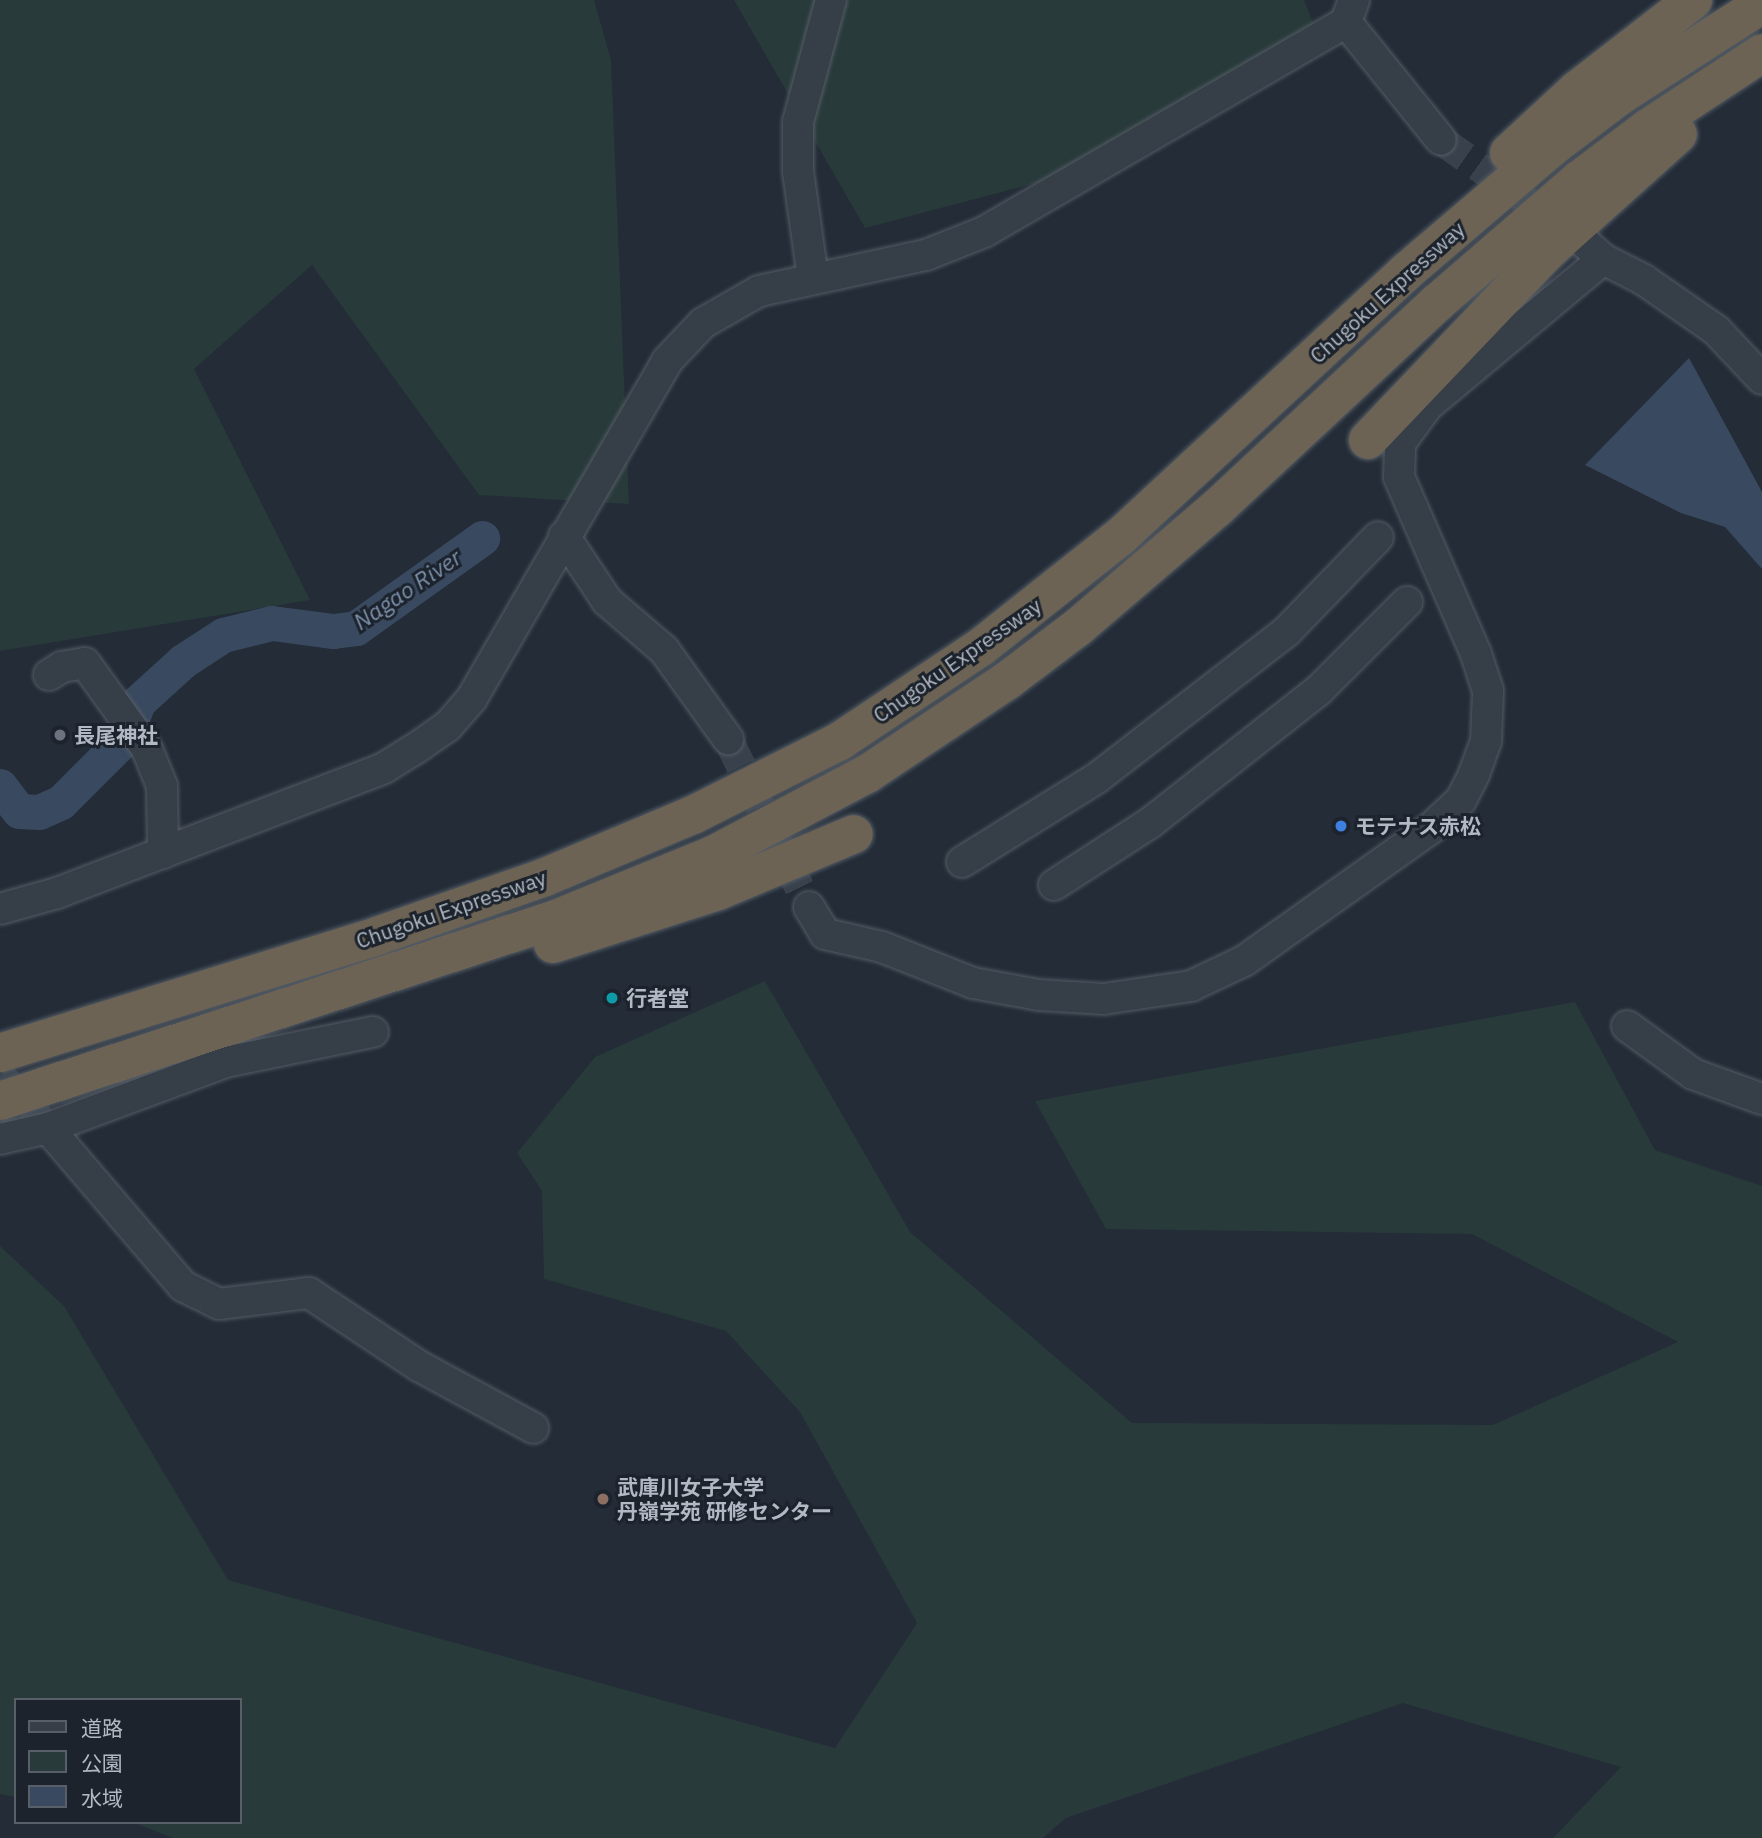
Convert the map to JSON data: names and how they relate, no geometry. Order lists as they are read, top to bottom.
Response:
{
  "streets": {
    "highway": ["Chugoku Expressway"]
  },
  "water": ["Nagao River"],
  "places": [
    "長尾神社",
    "モテナス赤松",
    "行者堂",
    "武庫川女子大学 丹嶺学苑 研修センター"
  ],
  "legend": ["道路", "公園", "水域"]
}
